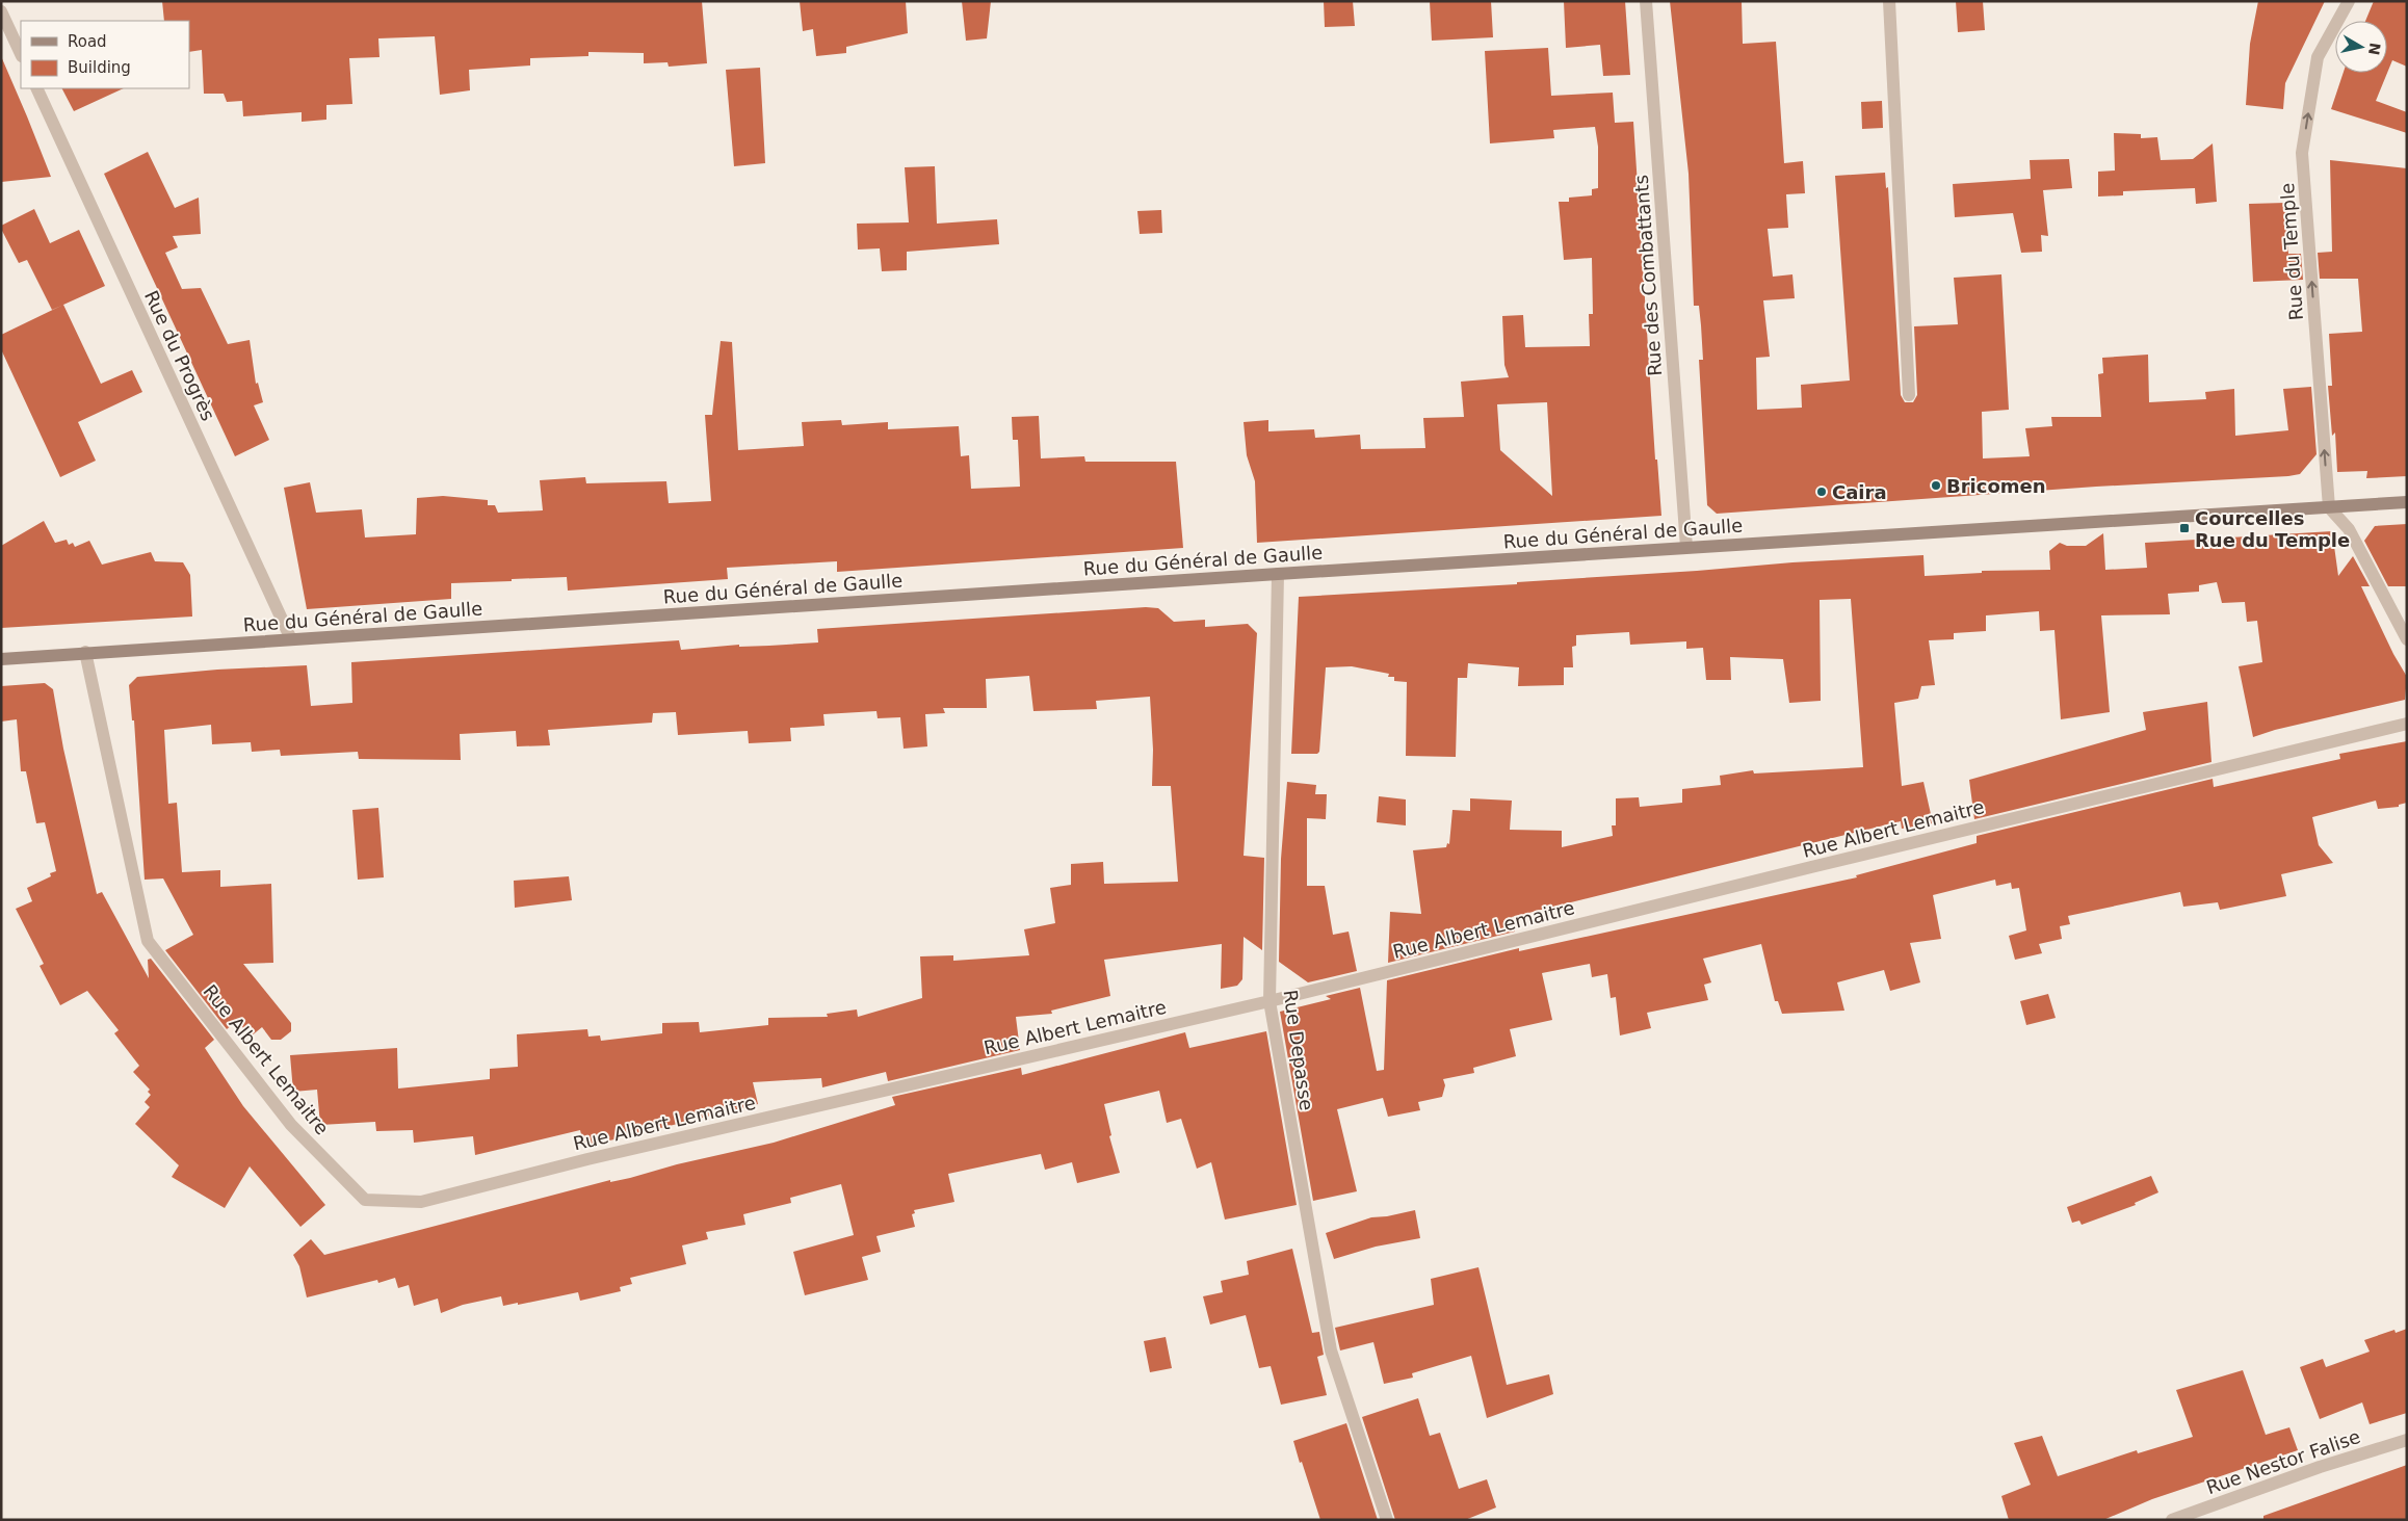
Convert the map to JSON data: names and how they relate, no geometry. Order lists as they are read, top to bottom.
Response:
{
  "streets": {
    "main road": ["Rue du Général de Gaulle"],
    "street": [
      "Rue du Temple",
      "Rue des Combattants",
      "Rue du Progrès",
      "Rue Albert Lemaitre",
      "Rue Depasse",
      "Rue Nestor Falise"
    ]
  },
  "crossings": [
    ["Rue du Temple", "Rue du Général de Gaulle"],
    ["Rue des Combattants", "Rue du Général de Gaulle"],
    ["Rue du Progrès", "Rue du Général de Gaulle"],
    ["Rue du Général de Gaulle", "Rue Albert Lemaitre"],
    ["Rue du Général de Gaulle", "Rue Depasse"],
    ["Rue Albert Lemaitre", "Rue Depasse"]
  ],
  "one_way": ["Rue du Temple"],
  "places": {
    "other": ["Bricomen", "Caira"],
    "transit": ["Courcelles Rue du Temple"]
  },
  "legend": ["Road", "Building"],
  "north": "right"
}
